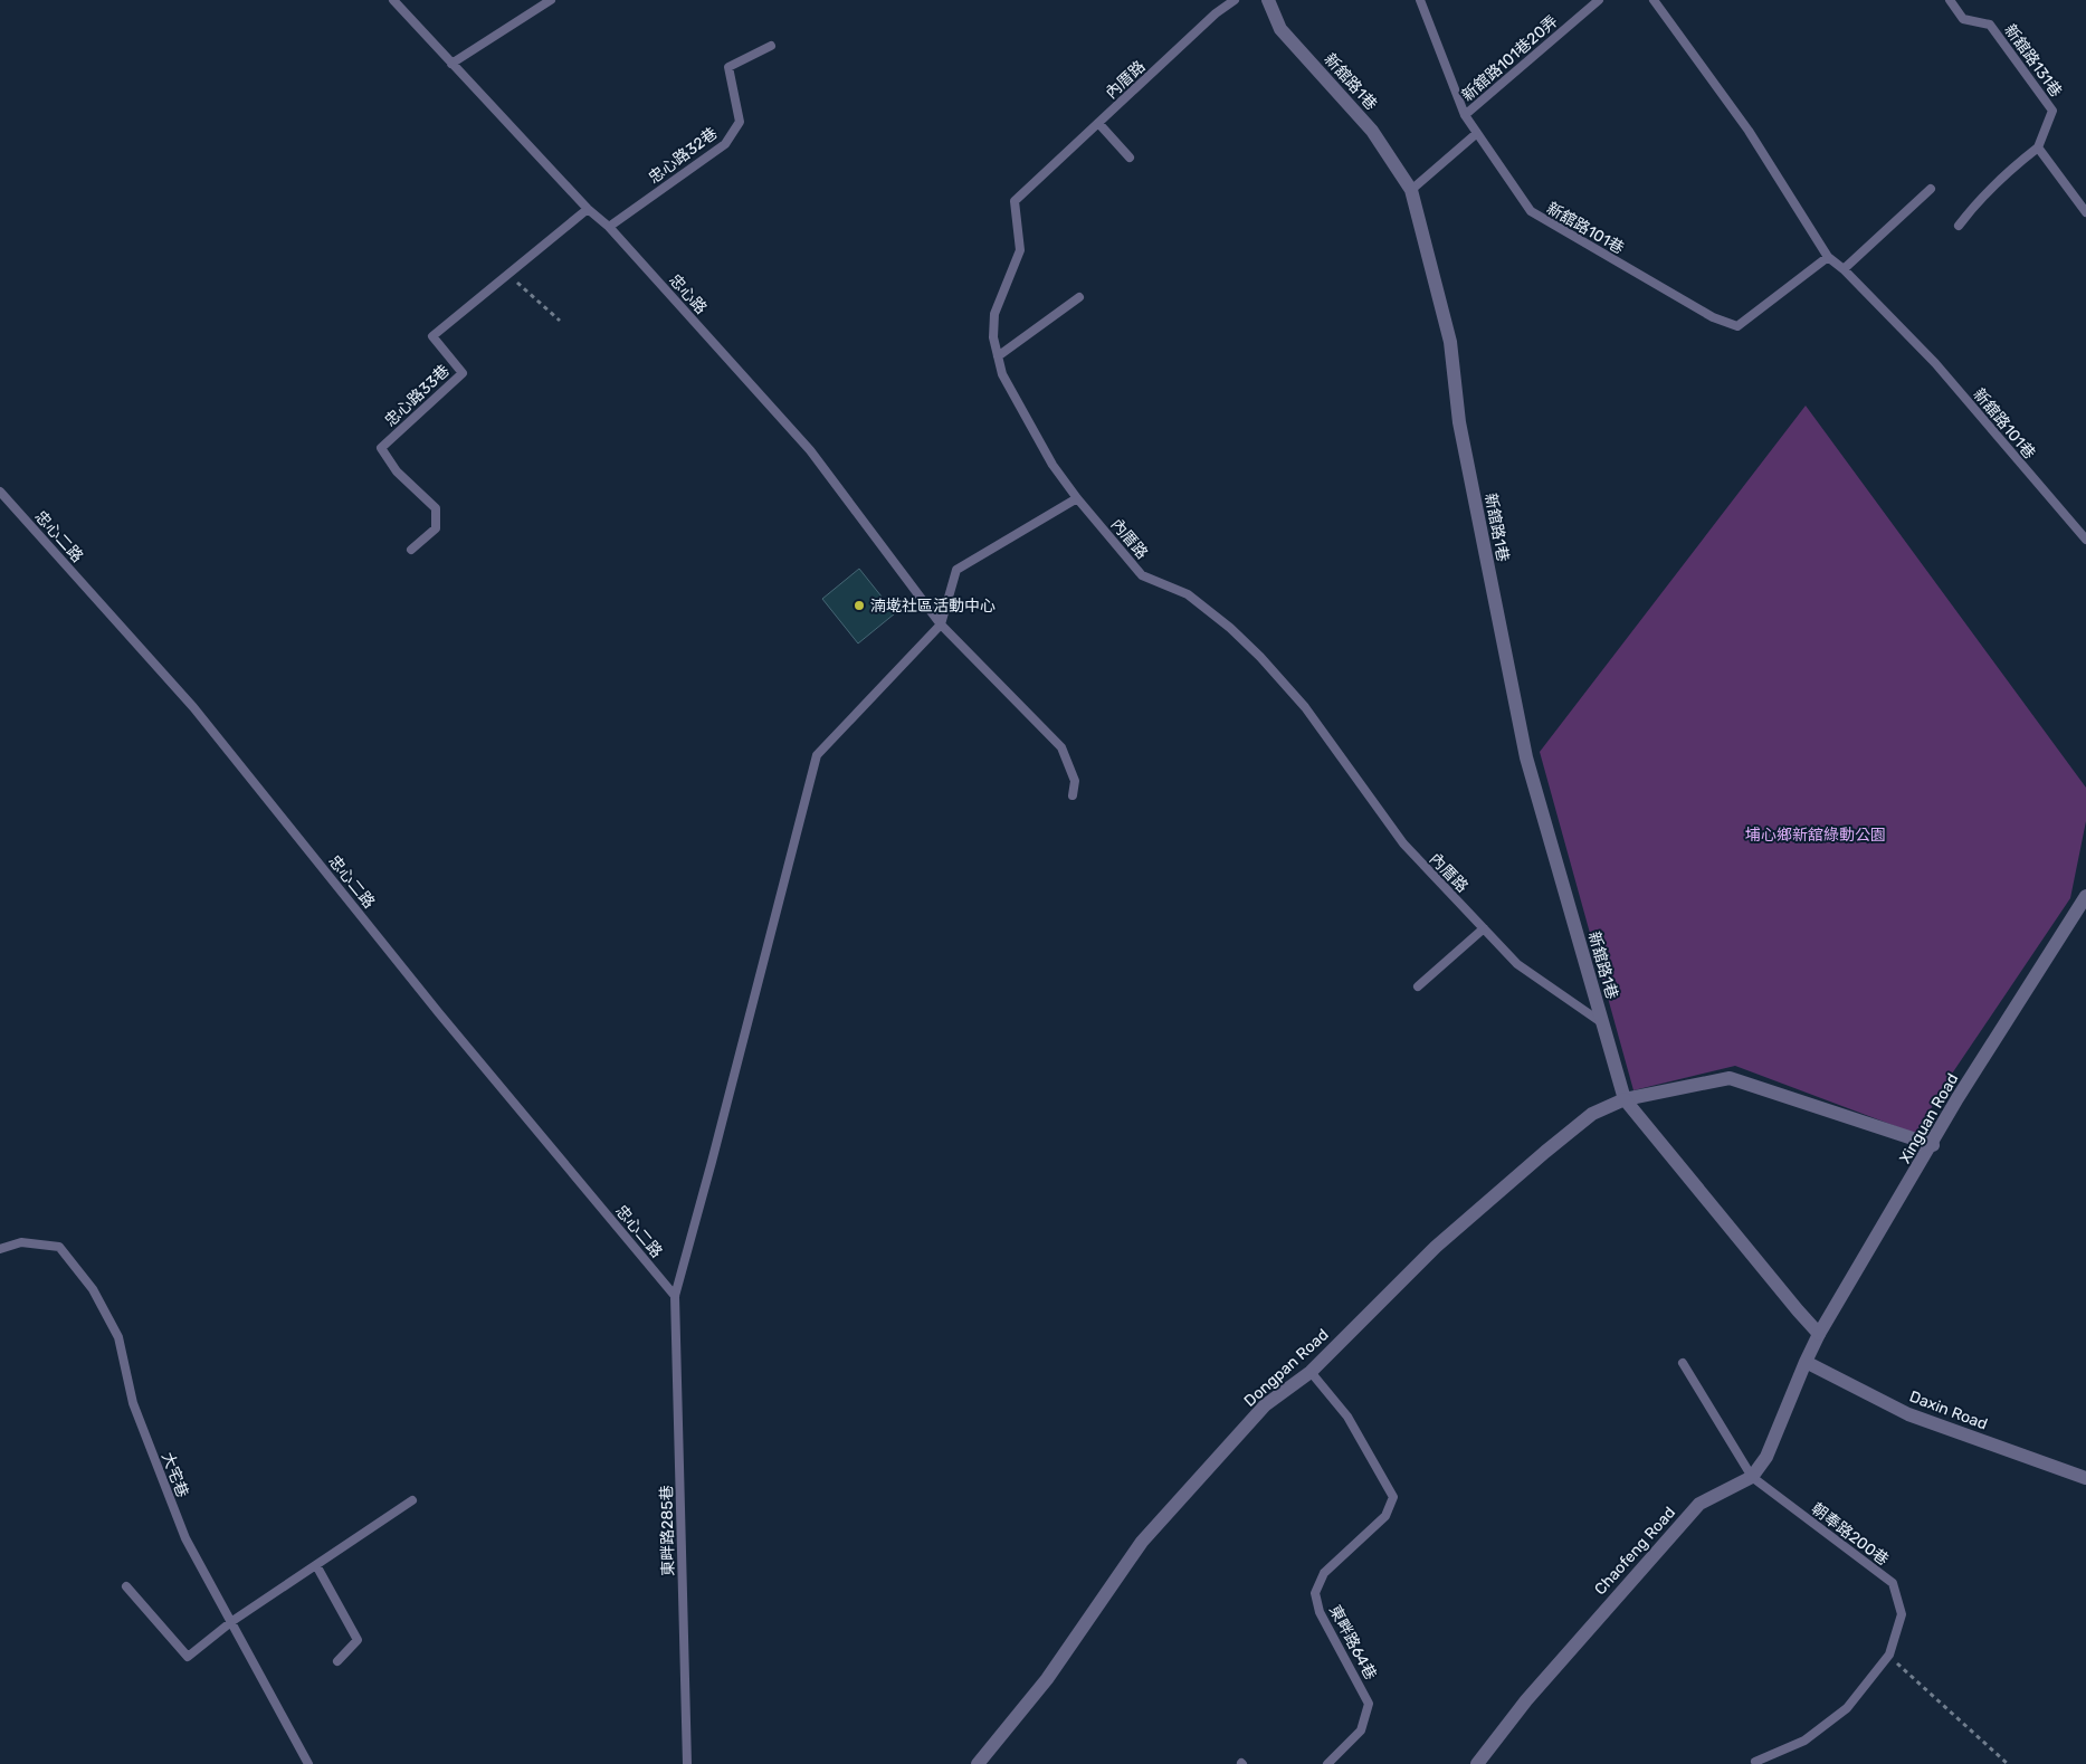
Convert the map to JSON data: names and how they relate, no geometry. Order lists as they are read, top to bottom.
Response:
{
  "streets": {
    "street": [
      "新舘路1巷",
      "Xinguan Road",
      "Dongpan Road",
      "Daxin Road",
      "Chaofeng Road"
    ],
    "lane": [
      "新舘路101巷20弄",
      "新舘路131巷",
      "內厝路",
      "忠心路32巷",
      "新舘路101巷",
      "忠心路",
      "忠心路33巷",
      "忠心二路",
      "大宅巷",
      "東畔路285巷",
      "朝奉路200巷",
      "東畔路64巷"
    ]
  },
  "crossings": [
    ["新舘路101巷20弄", "新舘路101巷"],
    ["內厝路", "新舘路1巷"],
    ["新舘路1巷", "Dongpan Road"],
    ["忠心路32巷", "忠心路"],
    ["忠心路", "忠心路33巷"],
    ["忠心路", "東畔路285巷"],
    ["忠心二路", "東畔路285巷"],
    ["Xinguan Road", "Dongpan Road"],
    ["Xinguan Road", "Daxin Road"],
    ["Xinguan Road", "Chaofeng Road"],
    ["Dongpan Road", "東畔路64巷"],
    ["Daxin Road", "Chaofeng Road"],
    ["朝奉路200巷", "Chaofeng Road"]
  ],
  "parks": ["埔心鄉新舘綠動公園"],
  "places": ["湳墘社區活動中心"]
}
